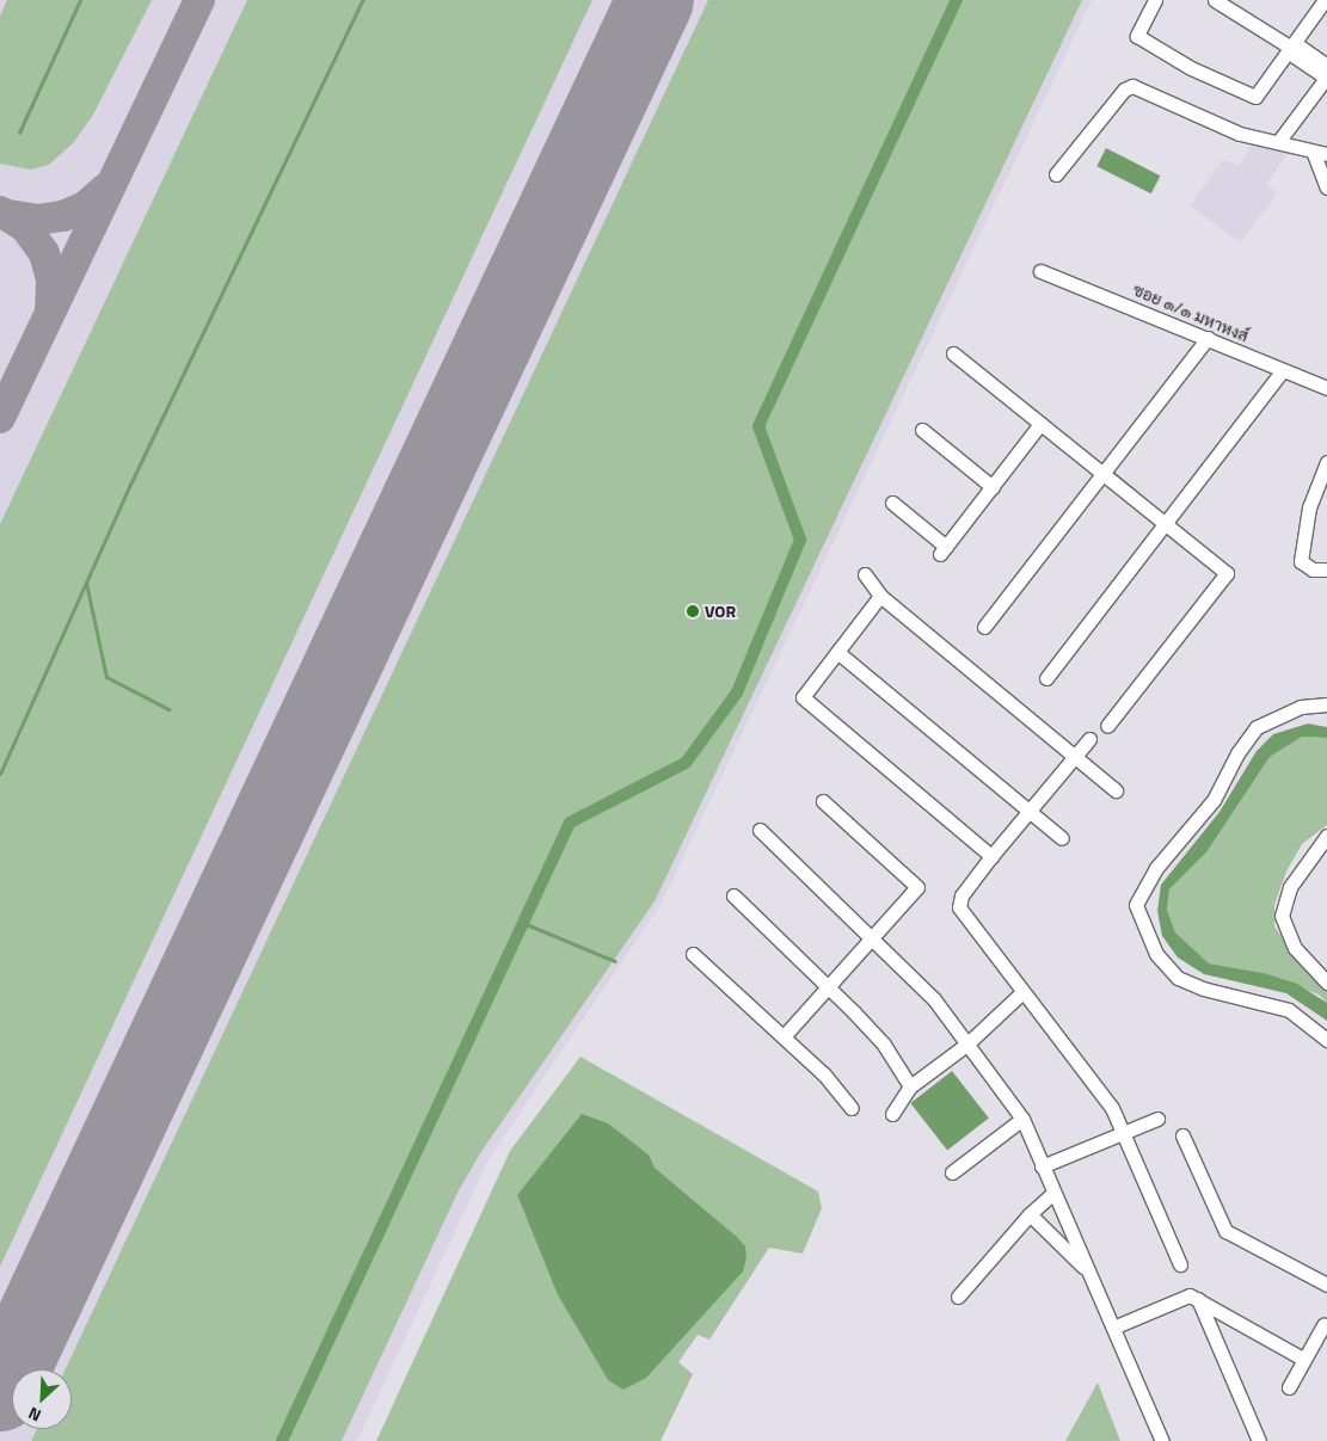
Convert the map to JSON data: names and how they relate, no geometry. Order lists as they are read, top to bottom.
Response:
{
  "streets": {
    "street": ["ซอย ๑/๑ มหาหงส์"]
  },
  "places": ["VOR"],
  "north": "bottom left"
}
